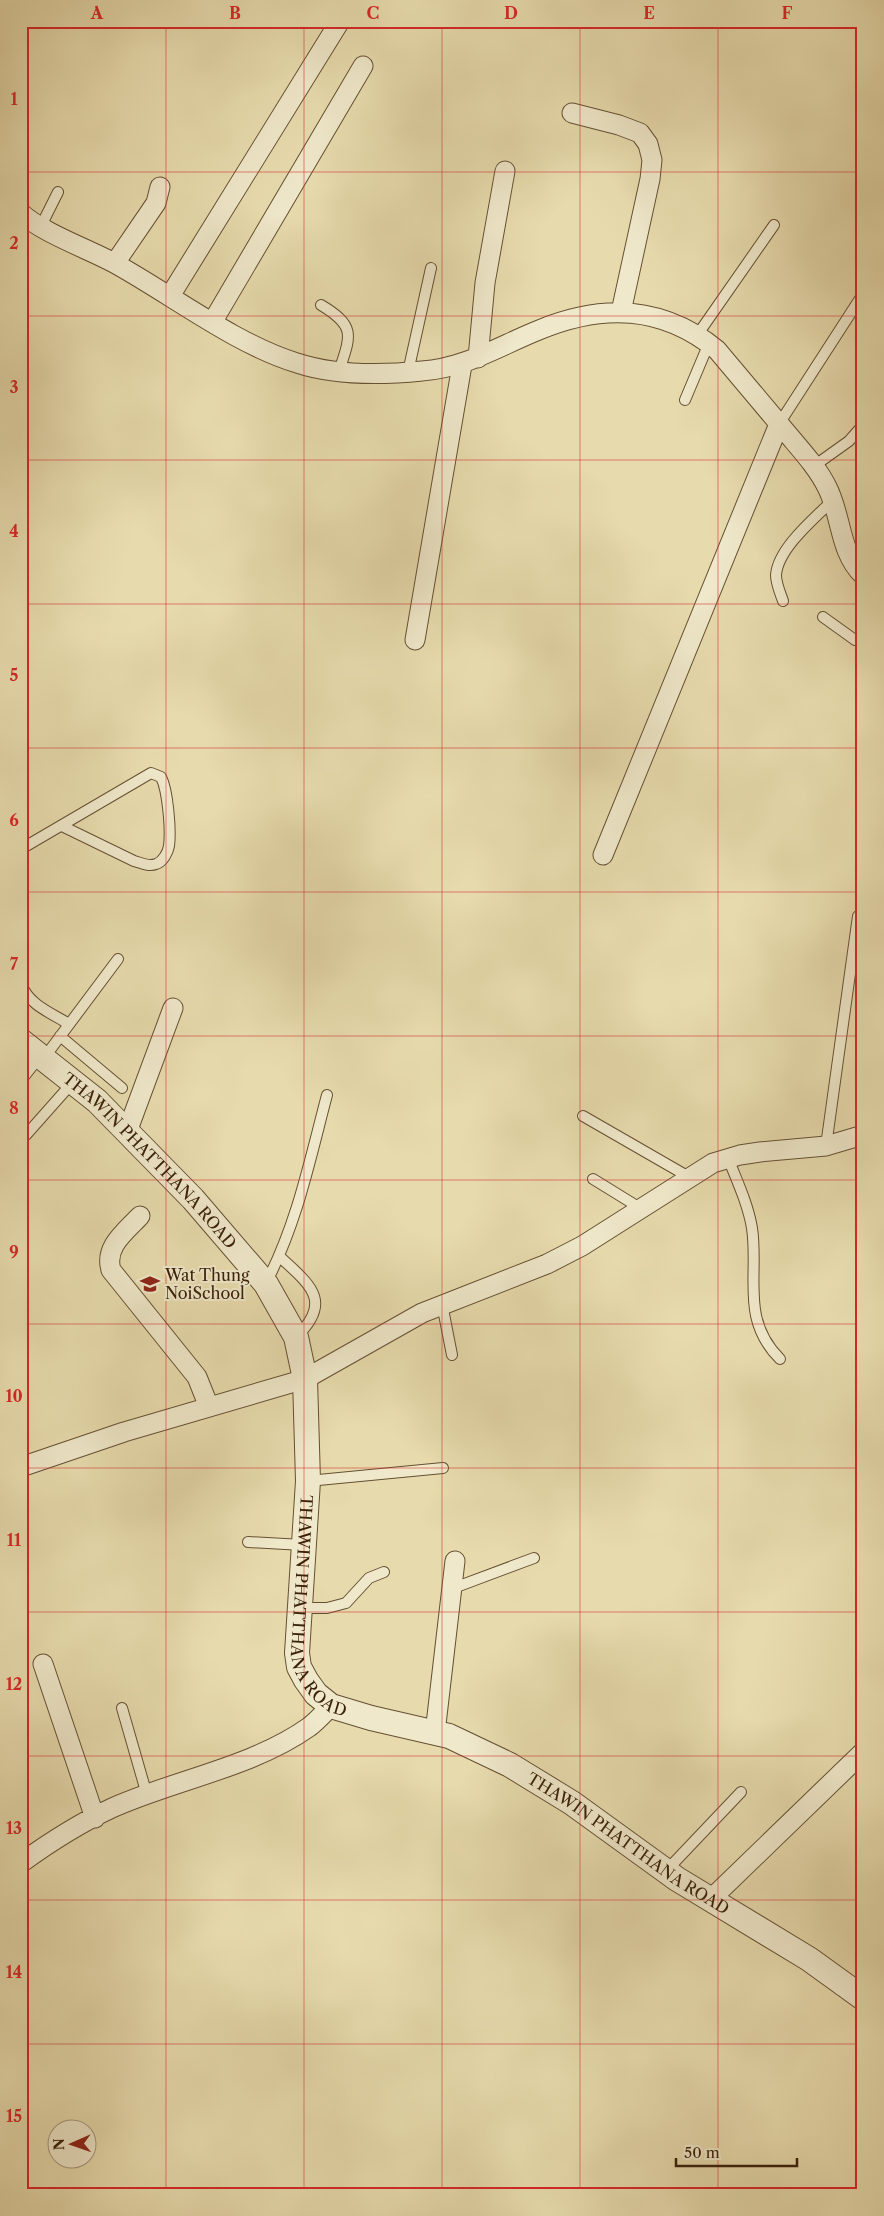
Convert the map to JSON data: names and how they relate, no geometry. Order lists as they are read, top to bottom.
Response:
{
  "streets": {
    "street": ["THAWIN PHATTHANA ROAD"]
  },
  "places": {
    "school or university": ["Wat Thung NoiSchool"]
  },
  "scale_bar": "50 m",
  "north": "left",
  "grid": {
    "columns": [
      "A",
      "B",
      "C",
      "D",
      "E",
      "F"
    ],
    "rows": [
      "1",
      "2",
      "3",
      "4",
      "5",
      "6",
      "7",
      "8",
      "9",
      "10",
      "11",
      "12",
      "13",
      "14",
      "15"
    ]
  }
}
